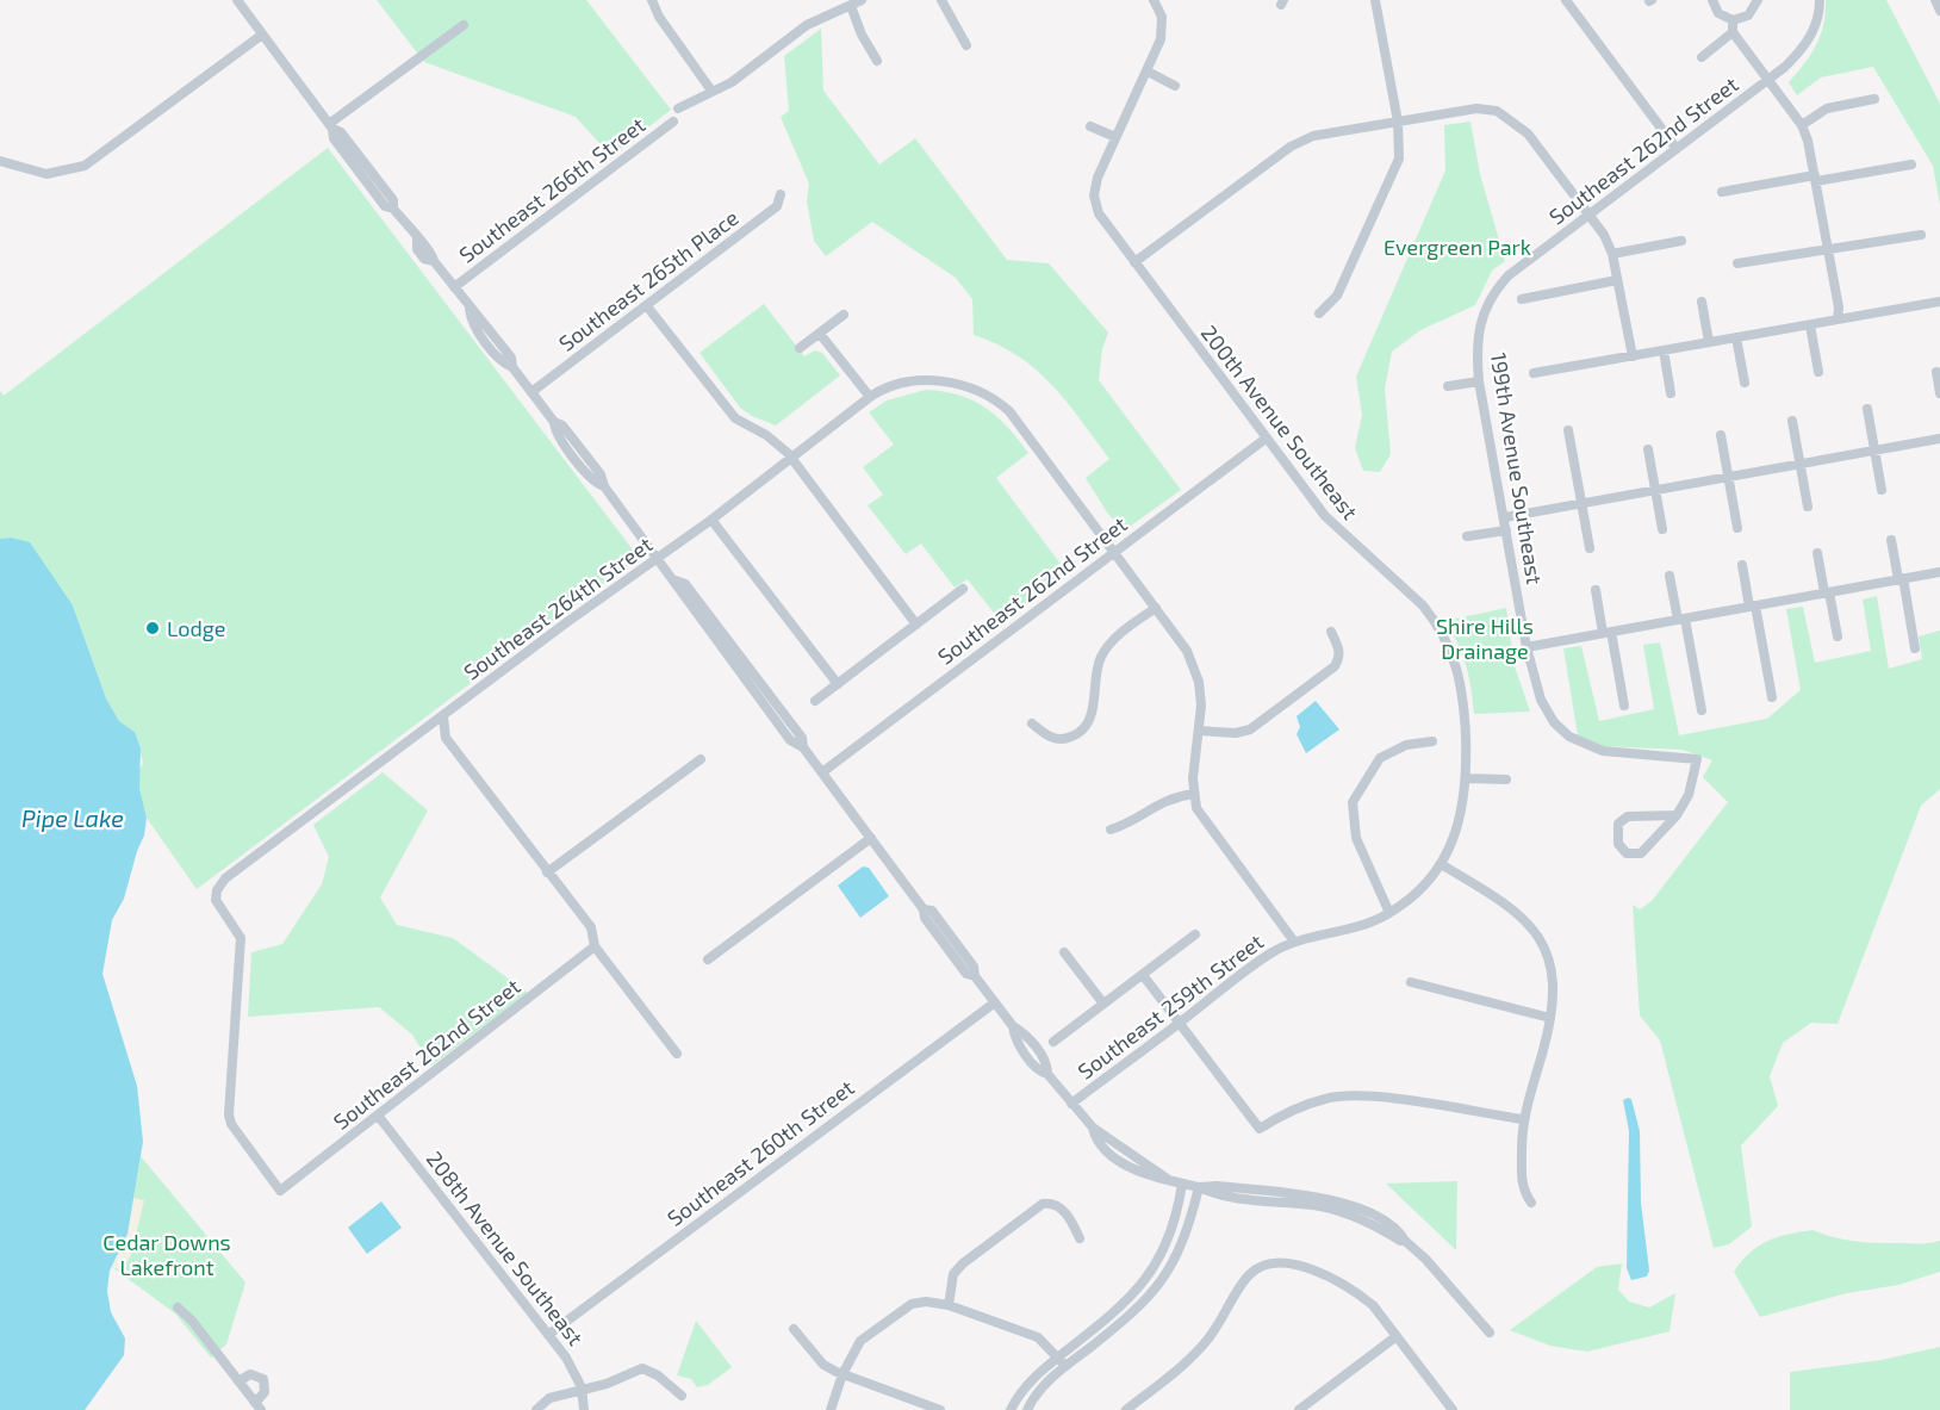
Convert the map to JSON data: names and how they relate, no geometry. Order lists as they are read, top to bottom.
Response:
{
  "streets": {
    "street": [
      "Southeast 262nd Street",
      "Southeast 266th Street",
      "Southeast 265th Place",
      "200th Avenue Southeast",
      "199th Avenue Southeast",
      "Southeast 264th Street",
      "Southeast 259th Street",
      "Southeast 260th Street",
      "208th Avenue Southeast"
    ]
  },
  "crossings": [
    ["Southeast 262nd Street", "200th Avenue Southeast"],
    ["Southeast 262nd Street", "199th Avenue Southeast"],
    ["Southeast 262nd Street", "Southeast 264th Street"],
    ["Southeast 262nd Street", "208th Avenue Southeast"],
    ["200th Avenue Southeast", "Southeast 259th Street"],
    ["Southeast 260th Street", "208th Avenue Southeast"]
  ],
  "water": ["Pipe Lake"],
  "parks": ["Evergreen Park", "Shire Hills Drainage", "Cedar Downs Lakefront"],
  "places": ["Lodge"]
}
